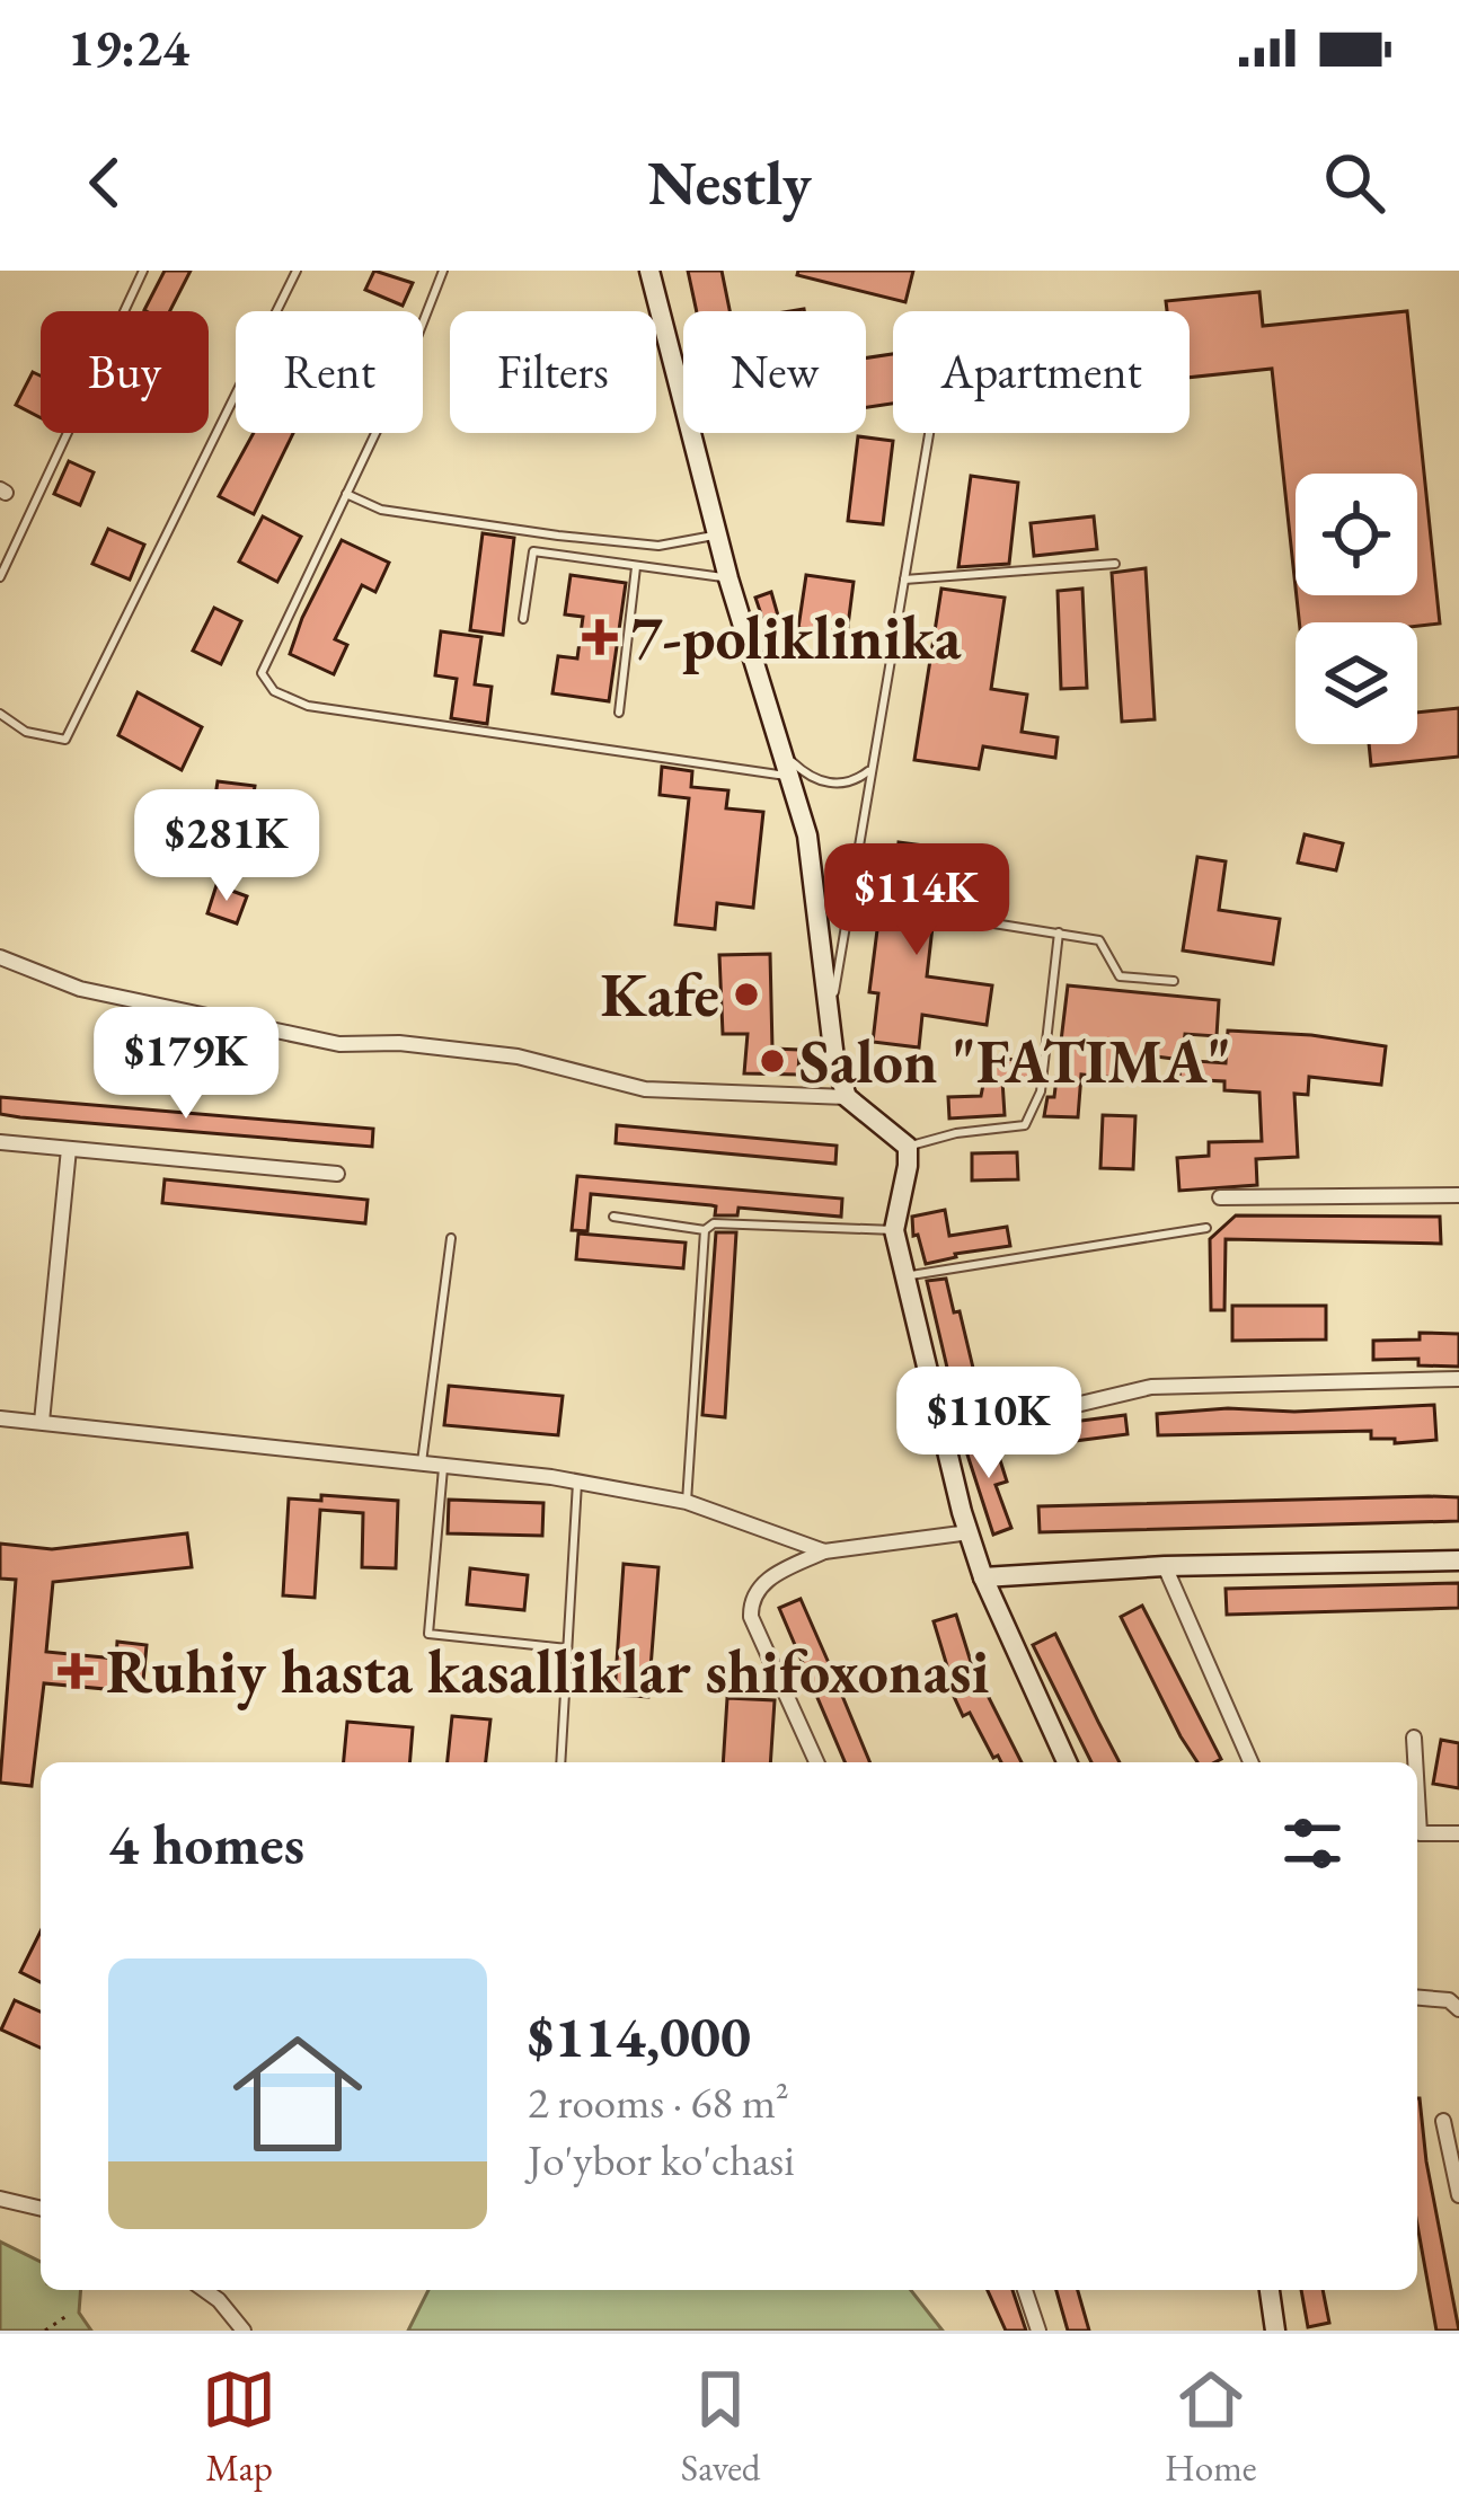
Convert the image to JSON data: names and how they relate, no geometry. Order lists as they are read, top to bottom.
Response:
{
  "places": {
    "health": ["7-poliklinika", "Ruhiy hasta kasalliklar shifoxonasi"],
    "other": ["Kafe", "Salon \"FATIMA\""]
  },
  "page": {
    "status": "19:24",
    "header": "Nestly",
    "chip": [
      "Buy",
      "Rent",
      "Filters",
      "New",
      "Apartment"
    ],
    "price": [
      "$281K",
      "$114K",
      "$179K",
      "$110K"
    ],
    "heading": "4 homes",
    "list": [
      {
        "name": "$114,000",
        "note": "2 rooms · 68 m² · Jo'ybor ko'chasi"
      }
    ],
    "tabs": ["Map", "Saved", "Home"]
  }
}
